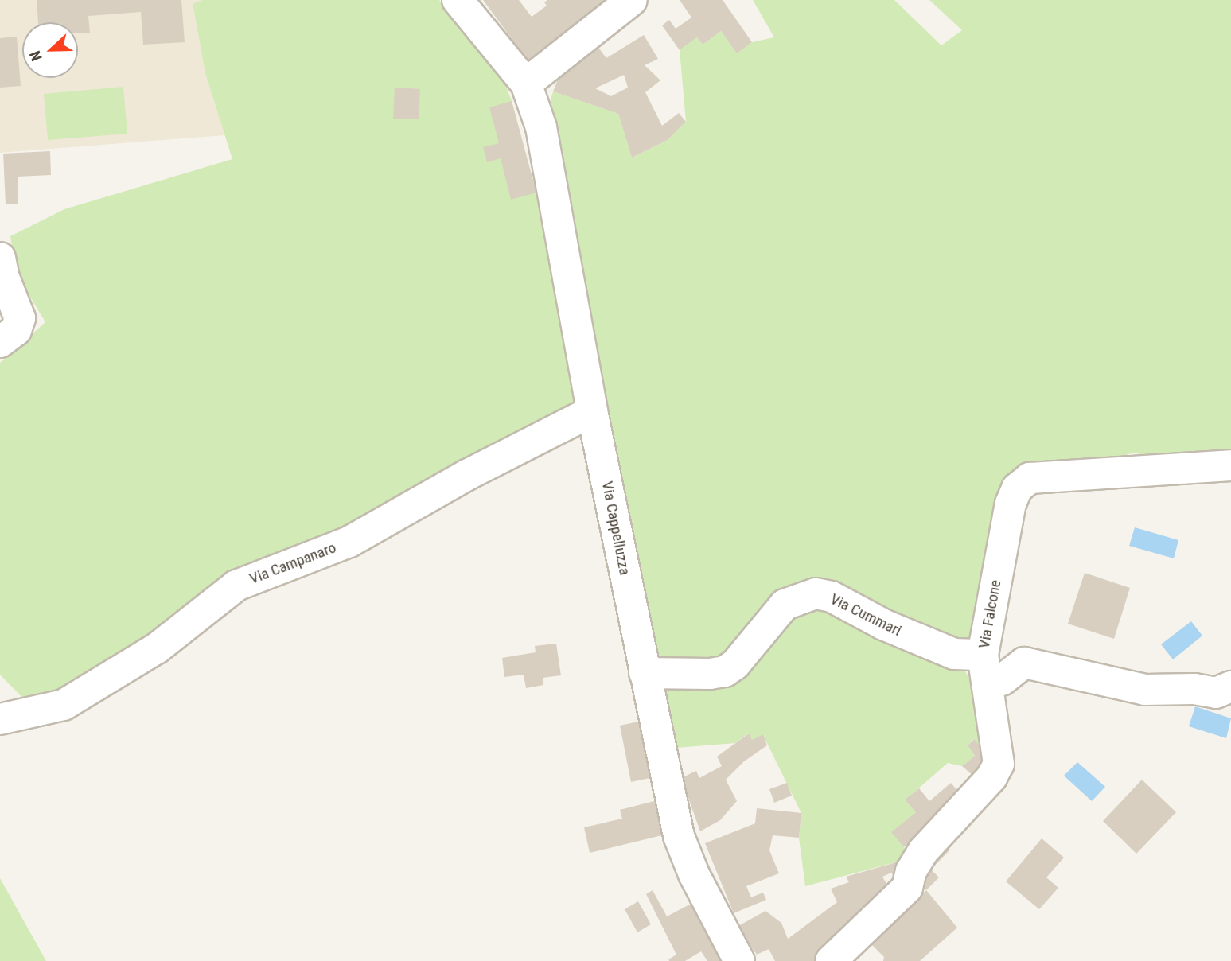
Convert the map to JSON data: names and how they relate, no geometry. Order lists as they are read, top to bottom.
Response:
{
  "streets": {
    "street": [
      "Via Cappelluzza",
      "Via Campanaro",
      "Via Falcone",
      "Via Cummari"
    ]
  },
  "crossings": [
    ["Via Cappelluzza", "Via Campanaro"],
    ["Via Cappelluzza", "Via Cummari"],
    ["Via Falcone", "Via Cummari"]
  ],
  "north": "left"
}
